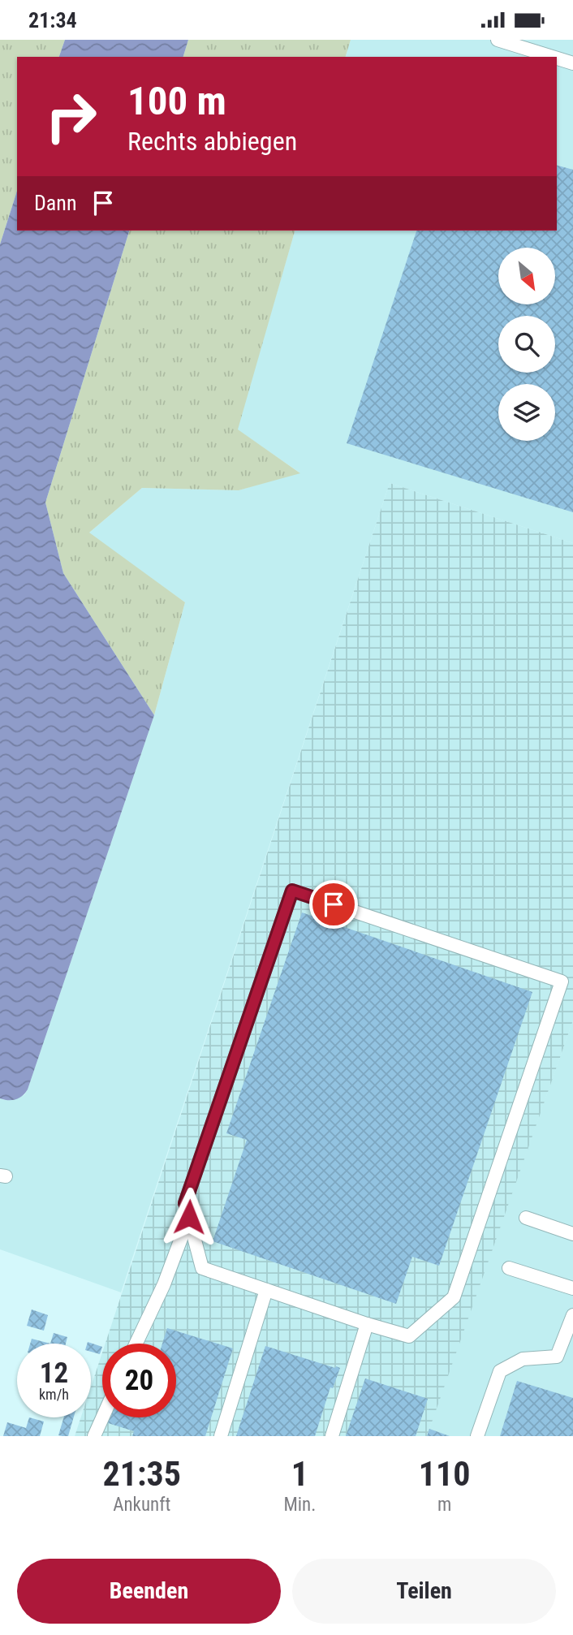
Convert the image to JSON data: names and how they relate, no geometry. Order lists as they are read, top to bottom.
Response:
{
  "north": "bottom right",
  "page": {
    "status": "21:34",
    "turn": ["100 m", "Rechts abbiegen"],
    "then": "Dann",
    "speed": "12 km/h",
    "limit": "20",
    "eta": [
      "21:35",
      "Ankunft",
      "1",
      "Min.",
      "110",
      "m"
    ],
    "buttons": ["Beenden", "Teilen"]
  }
}
